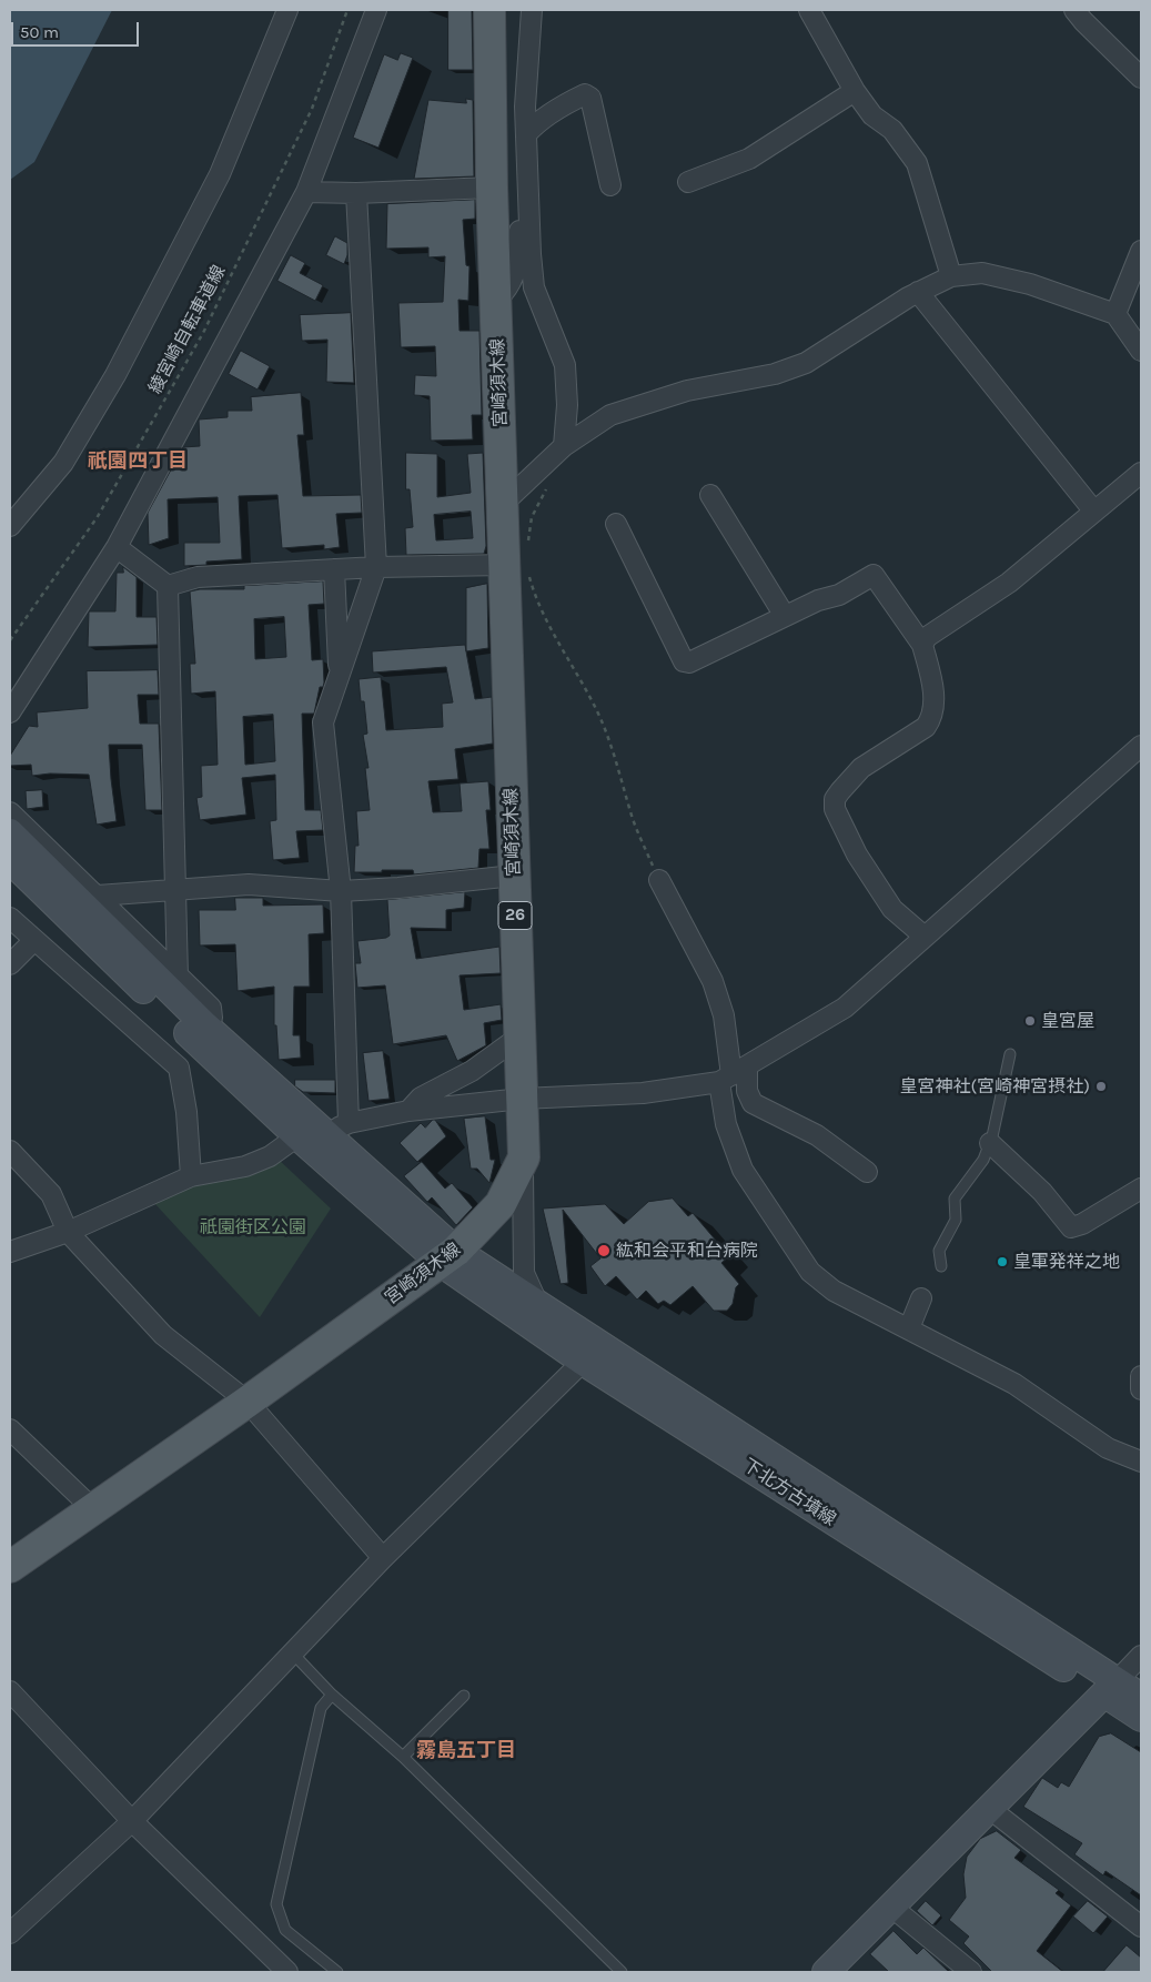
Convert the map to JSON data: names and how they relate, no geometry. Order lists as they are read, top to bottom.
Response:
{
  "streets": {
    "main road": ["宮崎須木線", "26", "下北方古墳線"],
    "path": ["綾宮崎自転車道線"]
  },
  "crossings": [
    ["宮崎須木線", "下北方古墳線"]
  ],
  "districts": ["祇園四丁目", "霧島五丁目"],
  "parks": ["祇園街区公園"],
  "places": [
    "皇宮屋",
    "皇宮神社(宮崎神宮摂社)",
    "紘和会平和台病院",
    "皇軍発祥之地"
  ],
  "scale_bar": "50 m"
}
